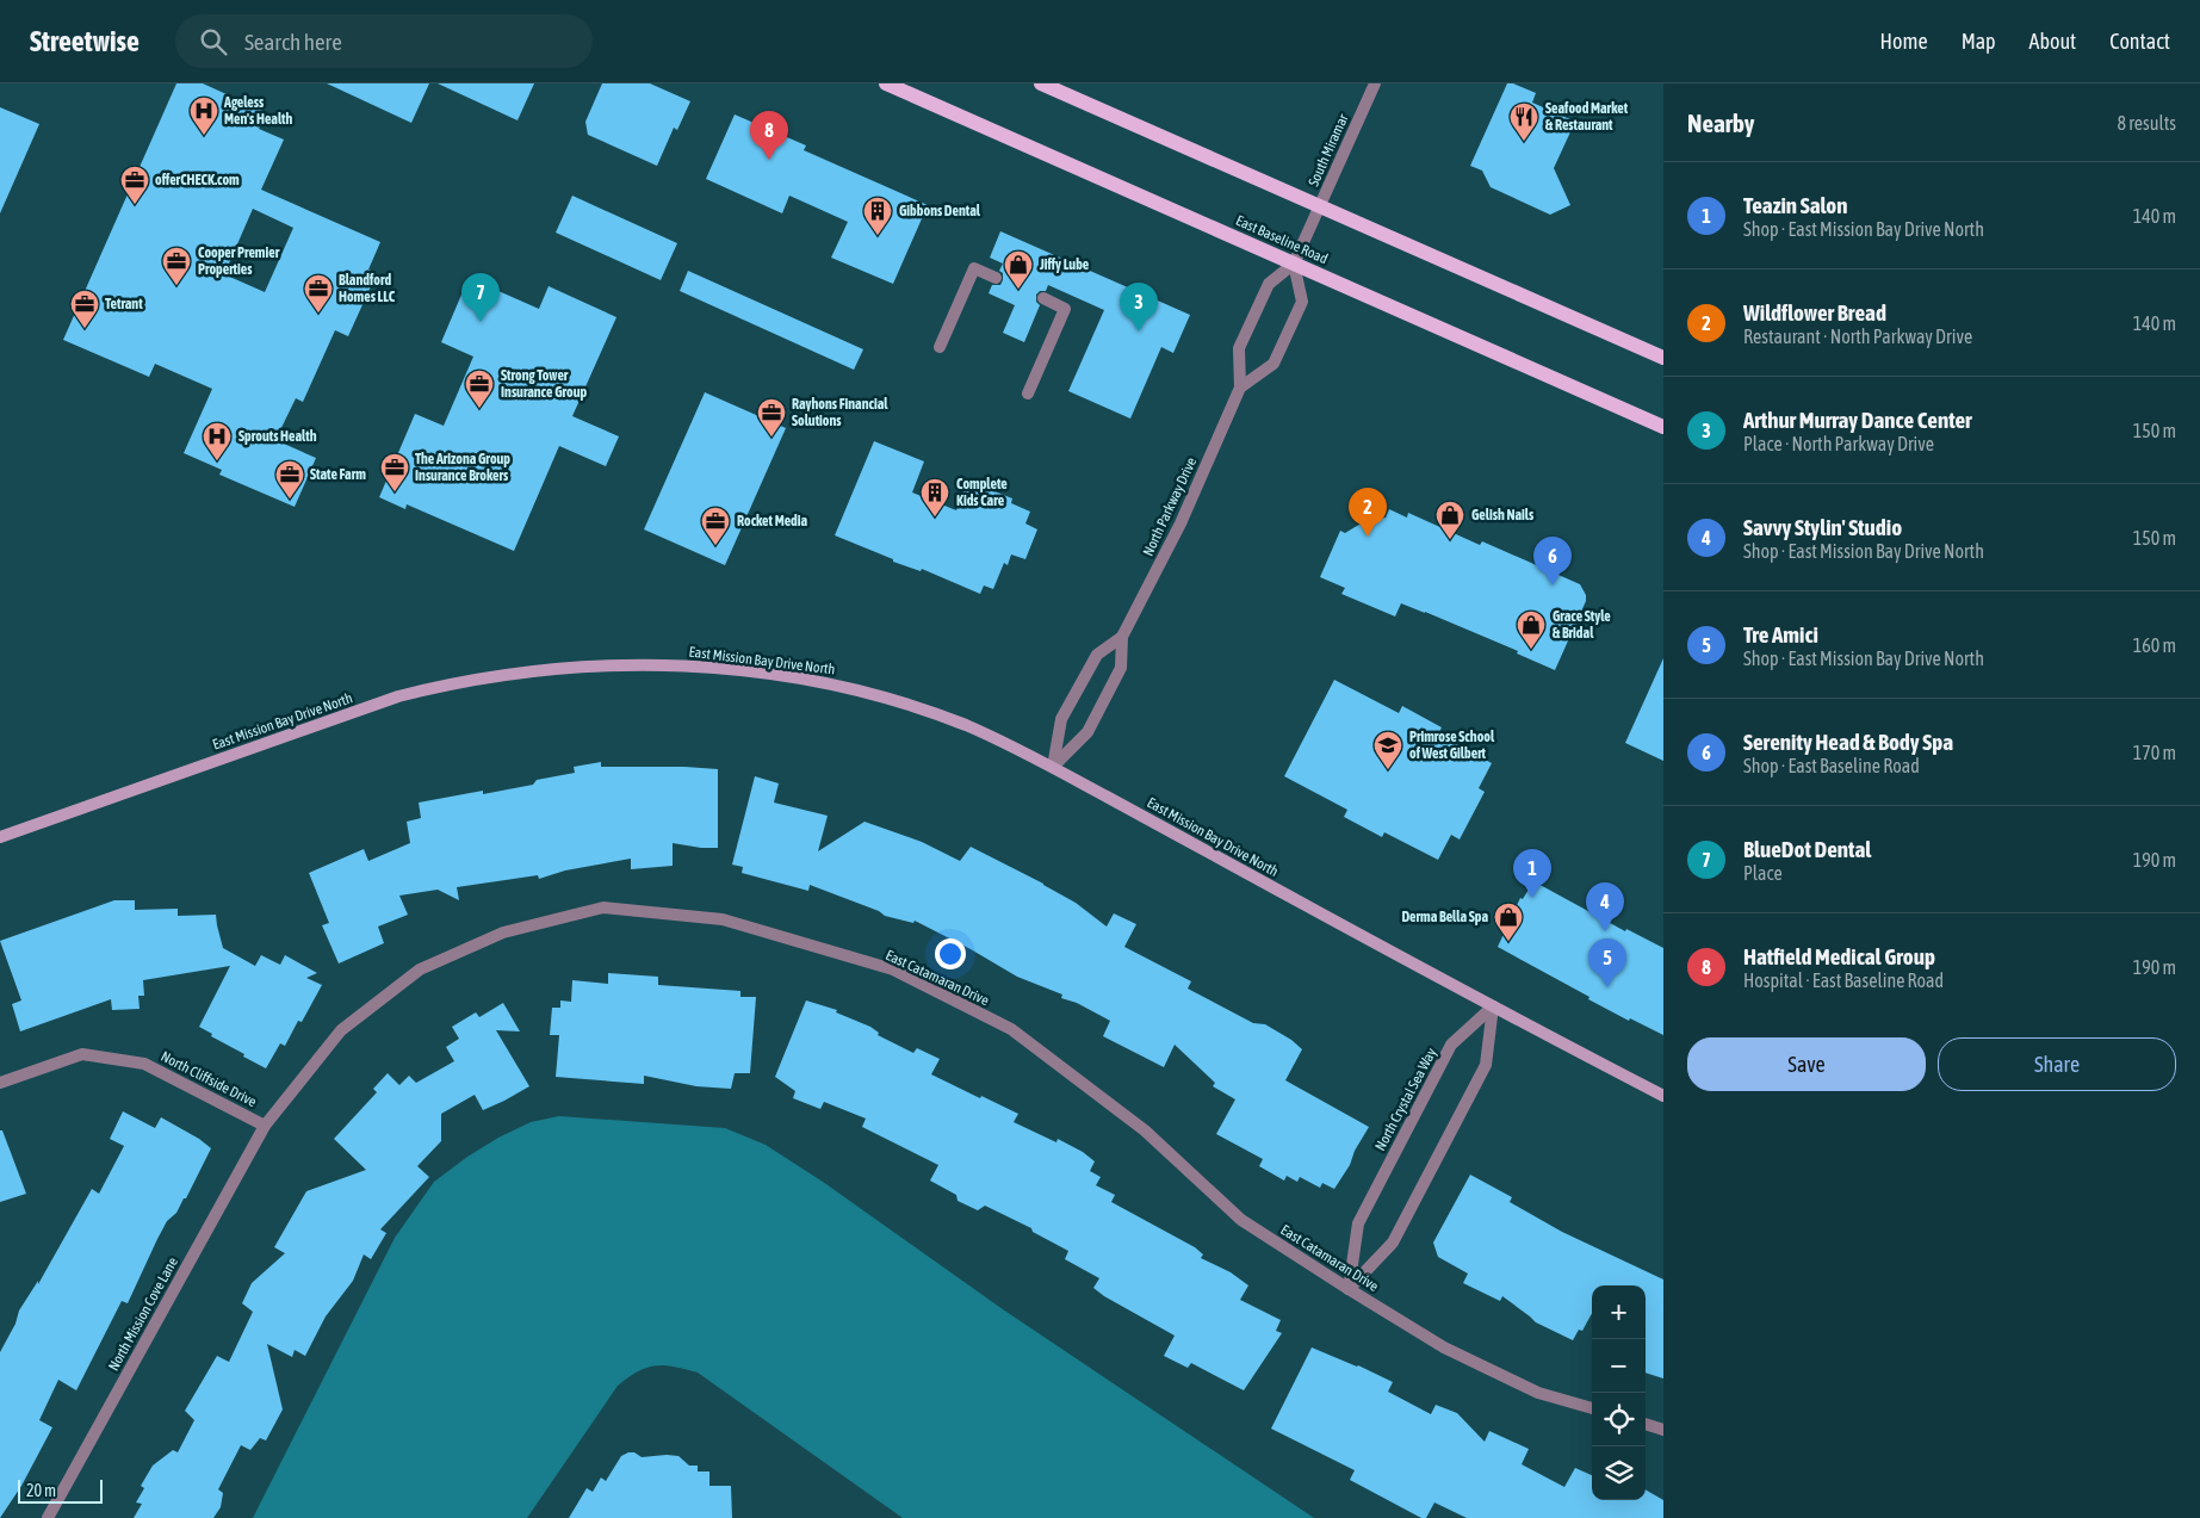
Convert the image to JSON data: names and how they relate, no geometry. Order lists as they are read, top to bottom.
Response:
{
  "streets": {
    "main road": ["East Baseline Road"],
    "street": [
      "South Miramar",
      "North Parkway Drive",
      "East Mission Bay Drive North",
      "East Catamaran Drive",
      "North Cliffside Drive",
      "North Crystal Sea Way",
      "North Mission Cove Lane"
    ]
  },
  "crossings": [
    ["South Miramar", "North Parkway Drive"],
    ["East Baseline Road", "North Parkway Drive"],
    ["North Parkway Drive", "East Mission Bay Drive North"],
    ["East Mission Bay Drive North", "North Crystal Sea Way"],
    ["East Catamaran Drive", "North Cliffside Drive"],
    ["East Catamaran Drive", "North Crystal Sea Way"],
    ["East Catamaran Drive", "North Mission Cove Lane"],
    ["North Cliffside Drive", "North Mission Cove Lane"]
  ],
  "places": {
    "hospital": ["Ageless Men's Health", "Sprouts Health"],
    "restaurant": ["Seafood Market & Restaurant"],
    "office": [
      "offerCHECK.com",
      "Cooper Premier Properties",
      "Blandford Homes LLC",
      "Tetrant",
      "Strong Tower Insurance Group",
      "Rayhons Financial Solutions",
      "The Arizona Group Insurance Brokers",
      "State Farm",
      "Rocket Media"
    ],
    "building": ["Gibbons Dental", "Complete Kids Care"],
    "shop": [
      "Jiffy Lube",
      "Gelish Nails",
      "Grace Style & Bridal",
      "Derma Bella Spa"
    ],
    "school or university": ["Primrose School of West Gilbert"]
  },
  "scale_bar": "20 m",
  "page": {
    "header": "Streetwise",
    "search": "Search here",
    "nav": [
      "Home",
      "Map",
      "About",
      "Contact"
    ],
    "heading": ["Nearby", "8 results"],
    "pins": [
      "8",
      "7",
      "3",
      "2",
      "6",
      "1",
      "4",
      "5"
    ],
    "list": [
      {
        "mark": "1",
        "name": "Teazin Salon",
        "note": "Shop · East Mission Bay Drive North",
        "value": "140 m"
      },
      {
        "mark": "2",
        "name": "Wildflower Bread",
        "note": "Restaurant · North Parkway Drive",
        "value": "140 m"
      },
      {
        "mark": "3",
        "name": "Arthur Murray Dance Center",
        "note": "Place · North Parkway Drive",
        "value": "150 m"
      },
      {
        "mark": "4",
        "name": "Savvy Stylin' Studio",
        "note": "Shop · East Mission Bay Drive North",
        "value": "150 m"
      },
      {
        "mark": "5",
        "name": "Tre Amici",
        "note": "Shop · East Mission Bay Drive North",
        "value": "160 m"
      },
      {
        "mark": "6",
        "name": "Serenity Head & Body Spa",
        "note": "Shop · East Baseline Road",
        "value": "170 m"
      },
      {
        "mark": "7",
        "name": "BlueDot Dental",
        "note": "Place",
        "value": "190 m"
      },
      {
        "mark": "8",
        "name": "Hatfield Medical Group",
        "note": "Hospital · East Baseline Road",
        "value": "190 m"
      }
    ],
    "buttons": ["Save", "Share"],
    "map_buttons": ["+", "−"],
    "scale": "20 m"
  }
}
